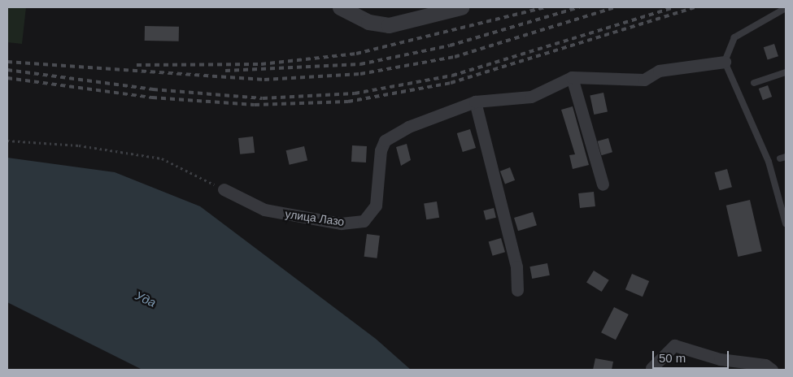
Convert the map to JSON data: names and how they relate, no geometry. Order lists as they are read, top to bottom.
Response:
{
  "streets": {
    "street": ["улица Лазо"]
  },
  "water": ["Уда"],
  "scale_bar": "50 m"
}
